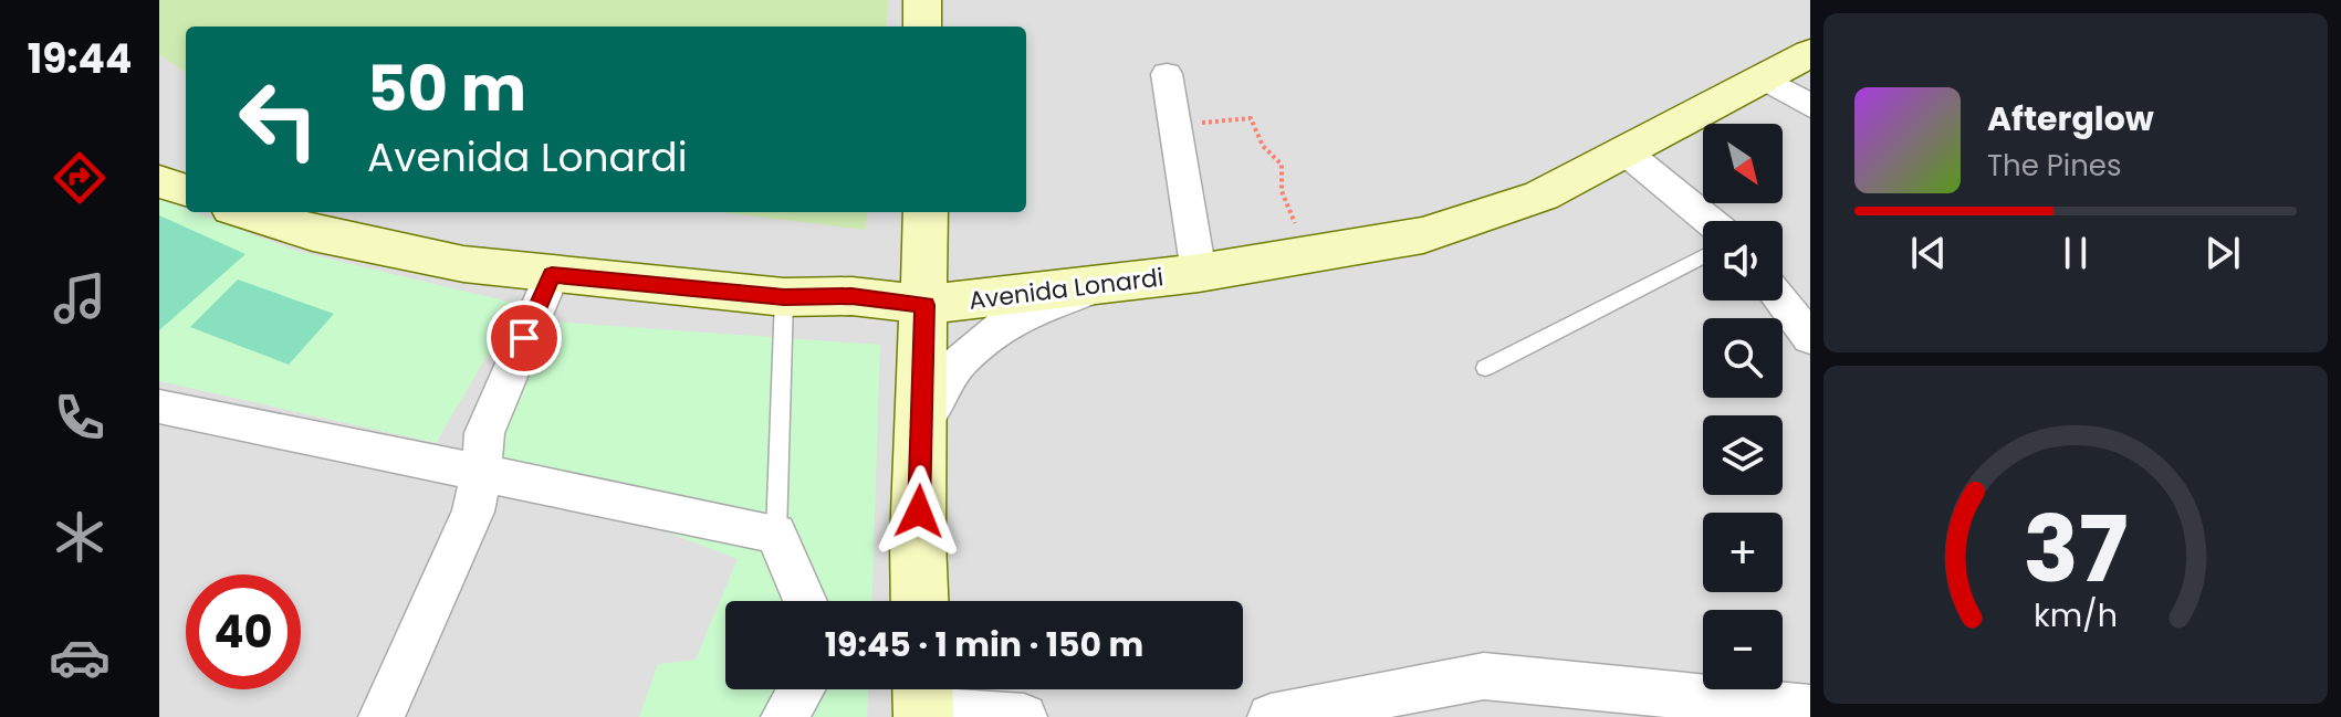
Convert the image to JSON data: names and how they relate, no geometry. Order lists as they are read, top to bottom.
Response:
{
  "streets": {
    "street": ["Avenida Lonardi"]
  },
  "north": "bottom right",
  "page": {
    "tabs": "19:44",
    "turn": ["50 m", "Avenida Lonardi"],
    "song": ["Afterglow", "The Pines"],
    "map_buttons": ["+", "−"],
    "limit": "40",
    "trip": "19:45 · 1 min · 150 m",
    "gauge": ["37", "km/h"]
  }
}
